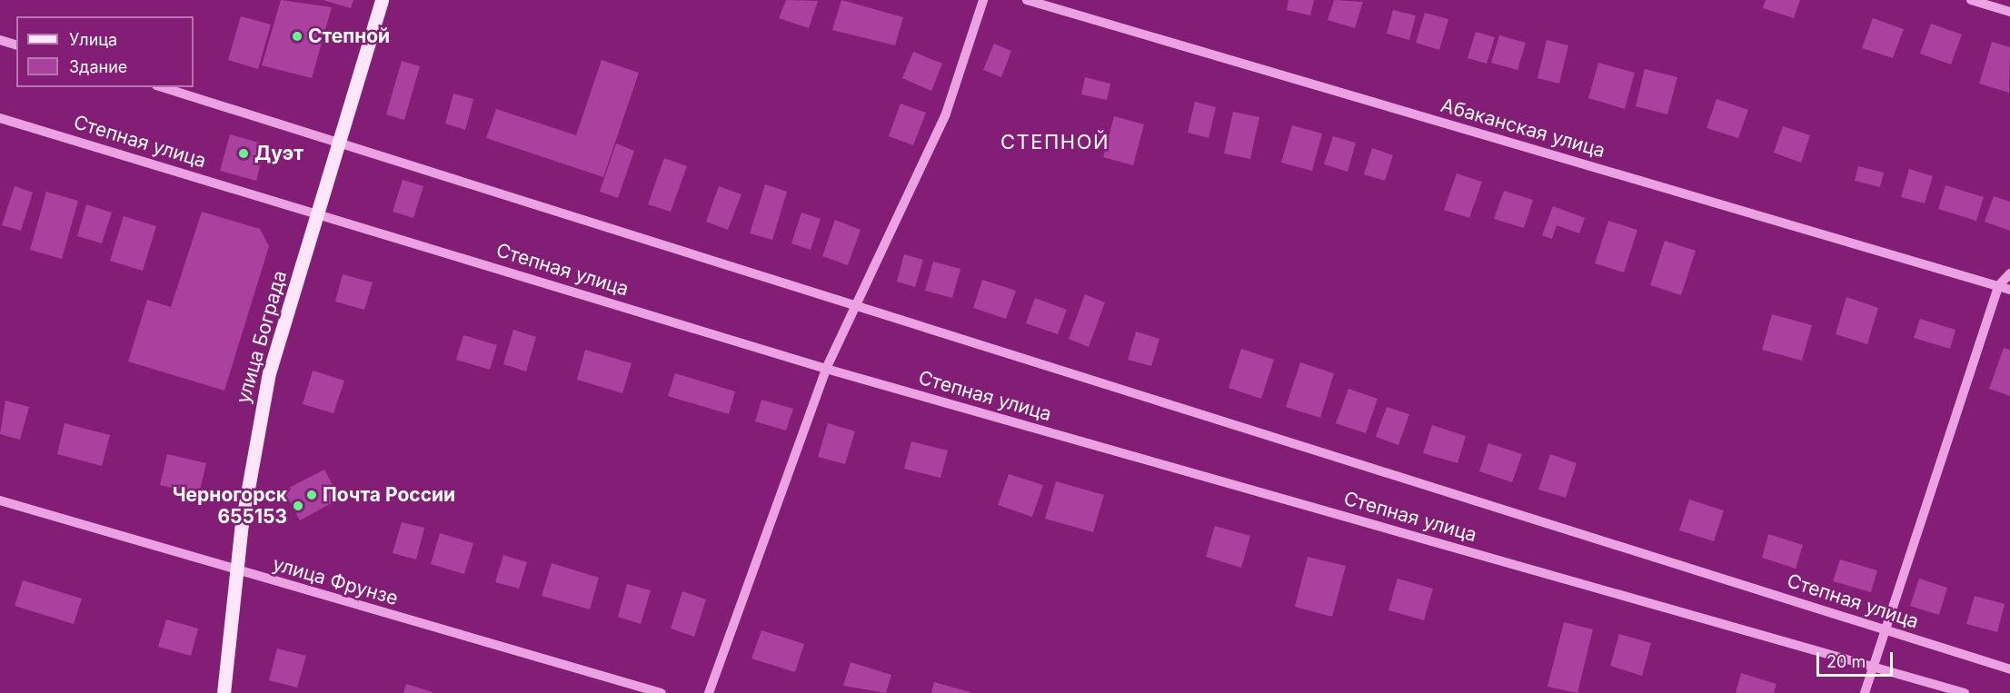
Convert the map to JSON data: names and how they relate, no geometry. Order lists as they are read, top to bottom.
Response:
{
  "streets": {
    "main road": ["улица Бограда"],
    "street": ["Абаканская улица", "Степная улица", "улица Фрунзе"]
  },
  "crossings": [
    ["Степная улица", "улица Бограда"],
    ["улица Бограда", "улица Фрунзе"]
  ],
  "districts": ["СТЕПНОЙ"],
  "places": [
    "Степной",
    "Дуэт",
    "Почта России",
    "Черногорск 655153"
  ],
  "legend": ["Улица", "Здание"],
  "scale_bar": "20 m"
}
